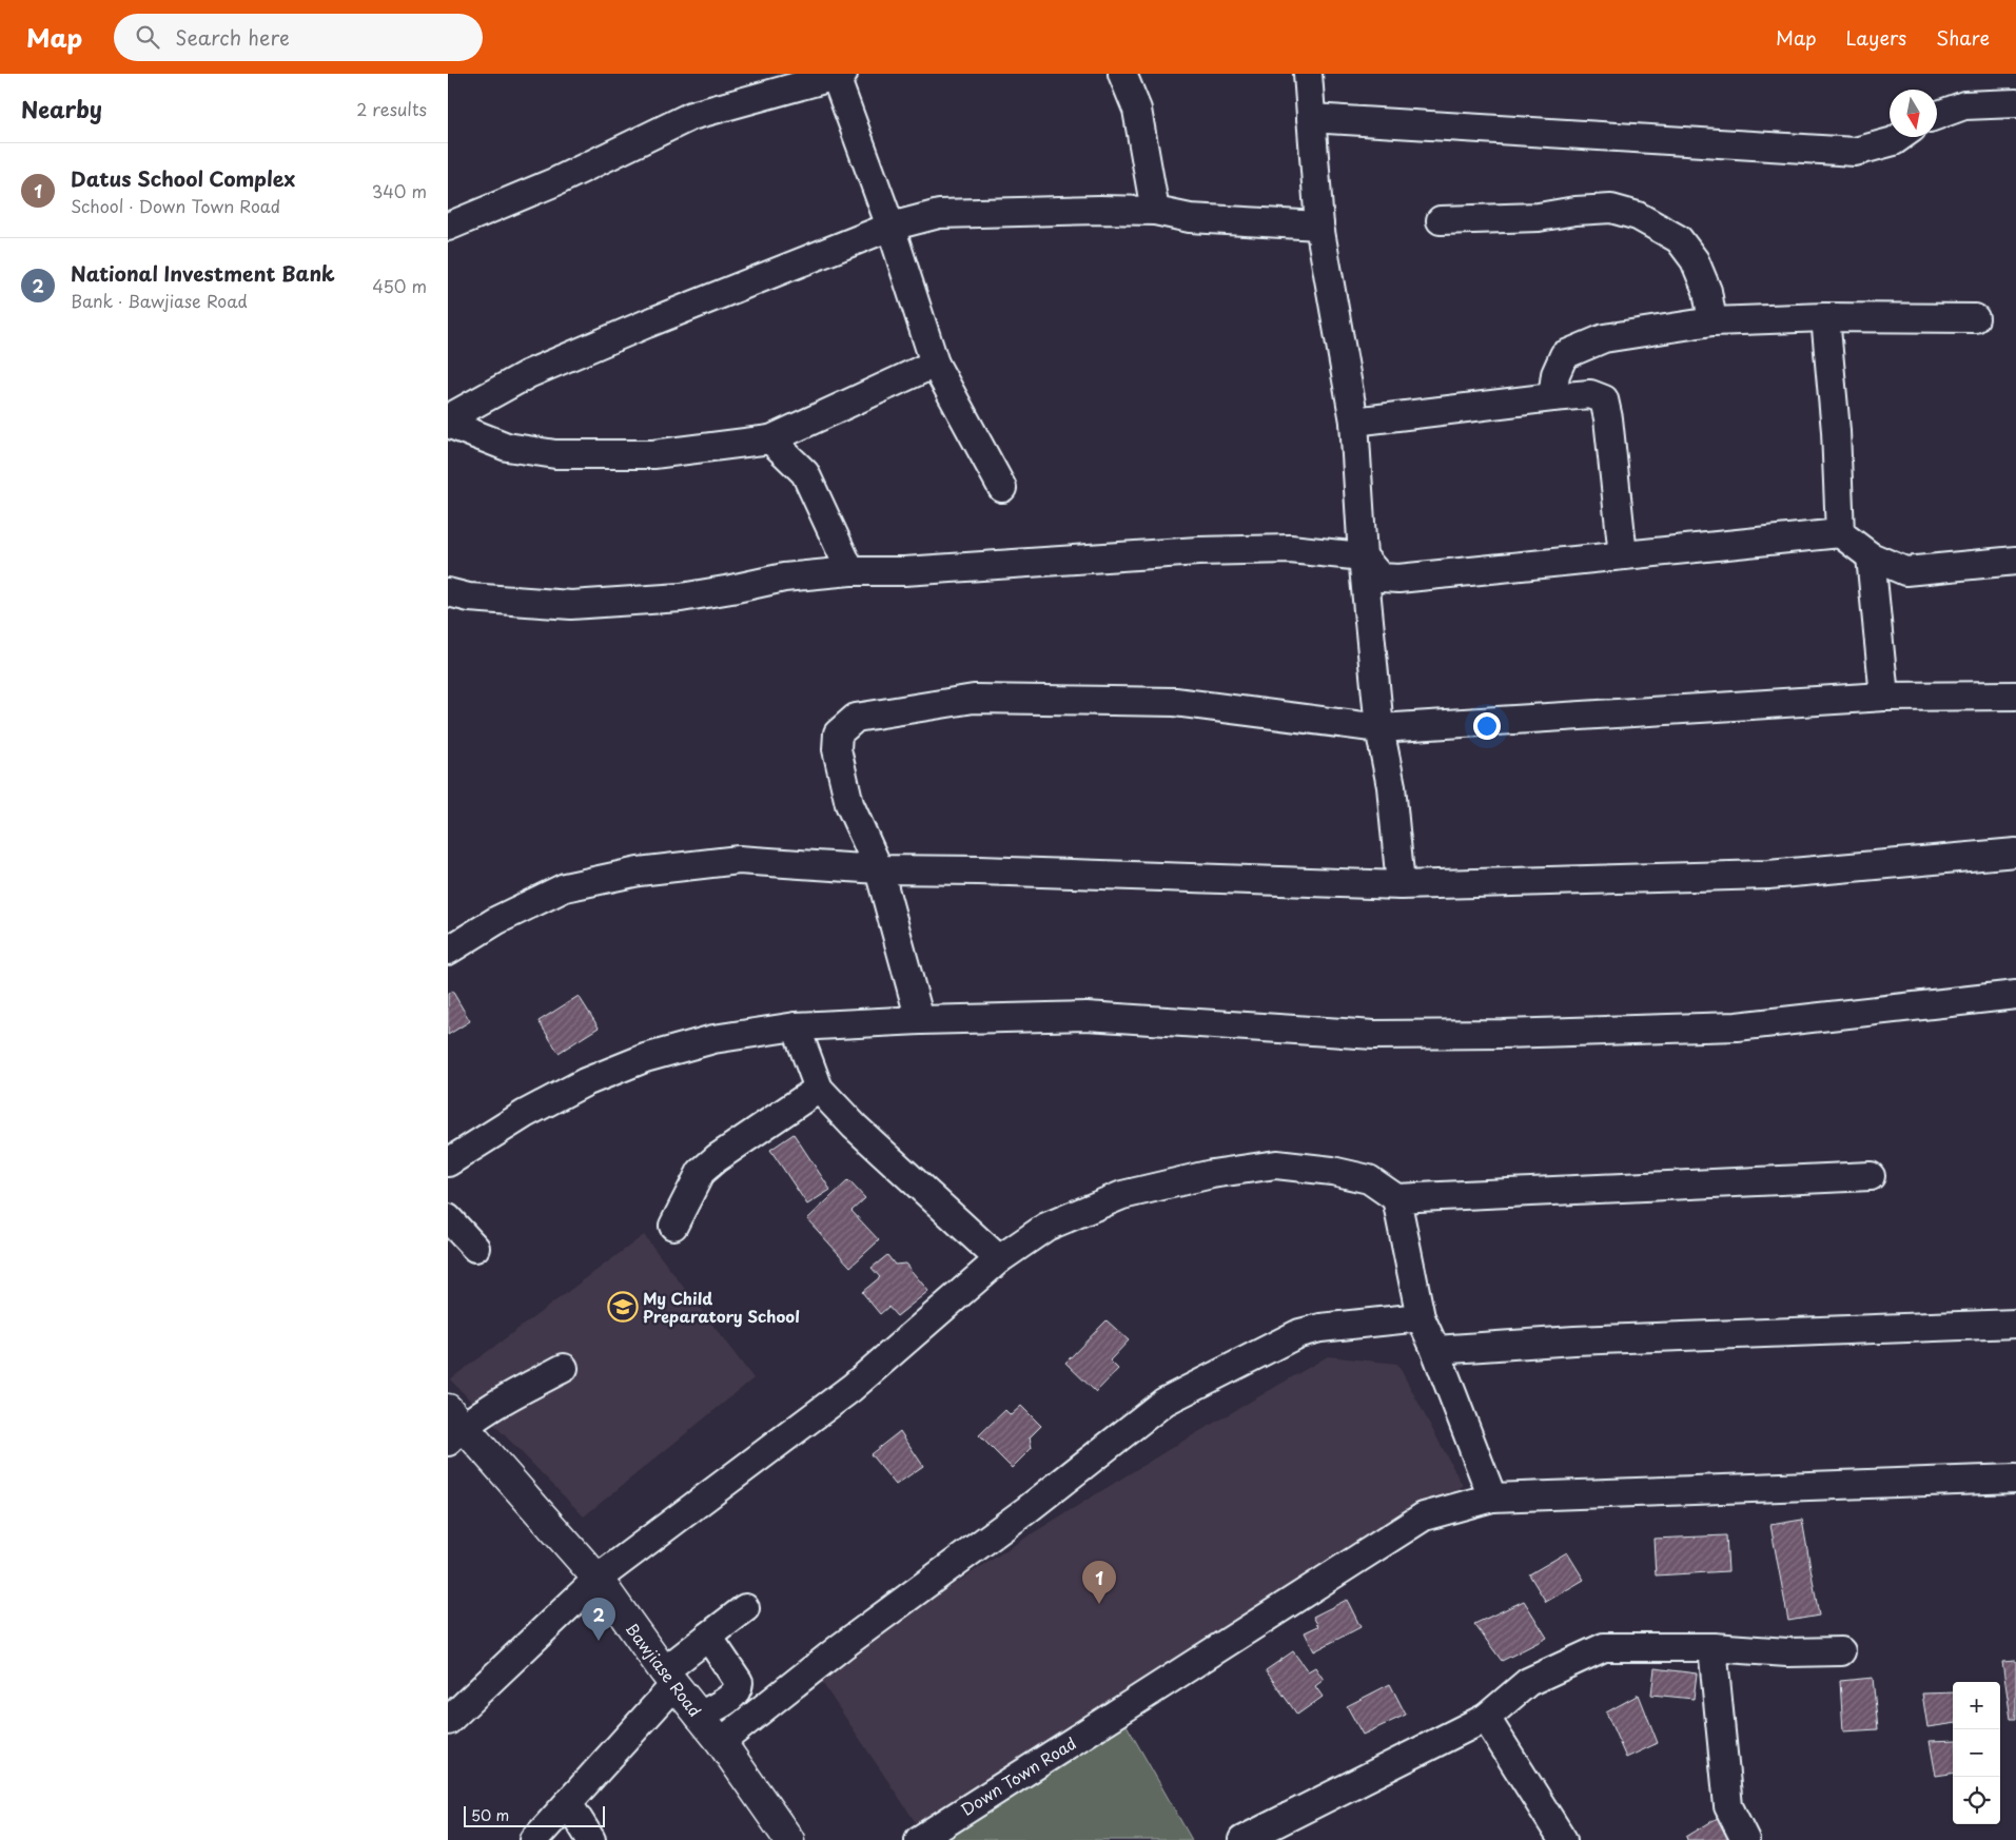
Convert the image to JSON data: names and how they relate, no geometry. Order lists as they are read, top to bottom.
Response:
{
  "streets": {
    "main road": ["Bawjiase Road"],
    "street": ["Down Town Road"]
  },
  "places": {
    "school or university": ["My Child Preparatory School"]
  },
  "scale_bar": "50 m",
  "north": "bottom",
  "page": {
    "header": "Map",
    "search": "Search here",
    "nav": ["Map", "Layers", "Share"],
    "heading": ["Nearby", "2 results"],
    "list": [
      {
        "mark": "1",
        "name": "Datus School Complex",
        "note": "School · Down Town Road",
        "value": "340 m"
      },
      {
        "mark": "2",
        "name": "National Investment Bank",
        "note": "Bank · Bawjiase Road",
        "value": "450 m"
      }
    ],
    "pins": ["1", "2"],
    "map_buttons": ["+", "−"],
    "scale": "50 m"
  }
}
